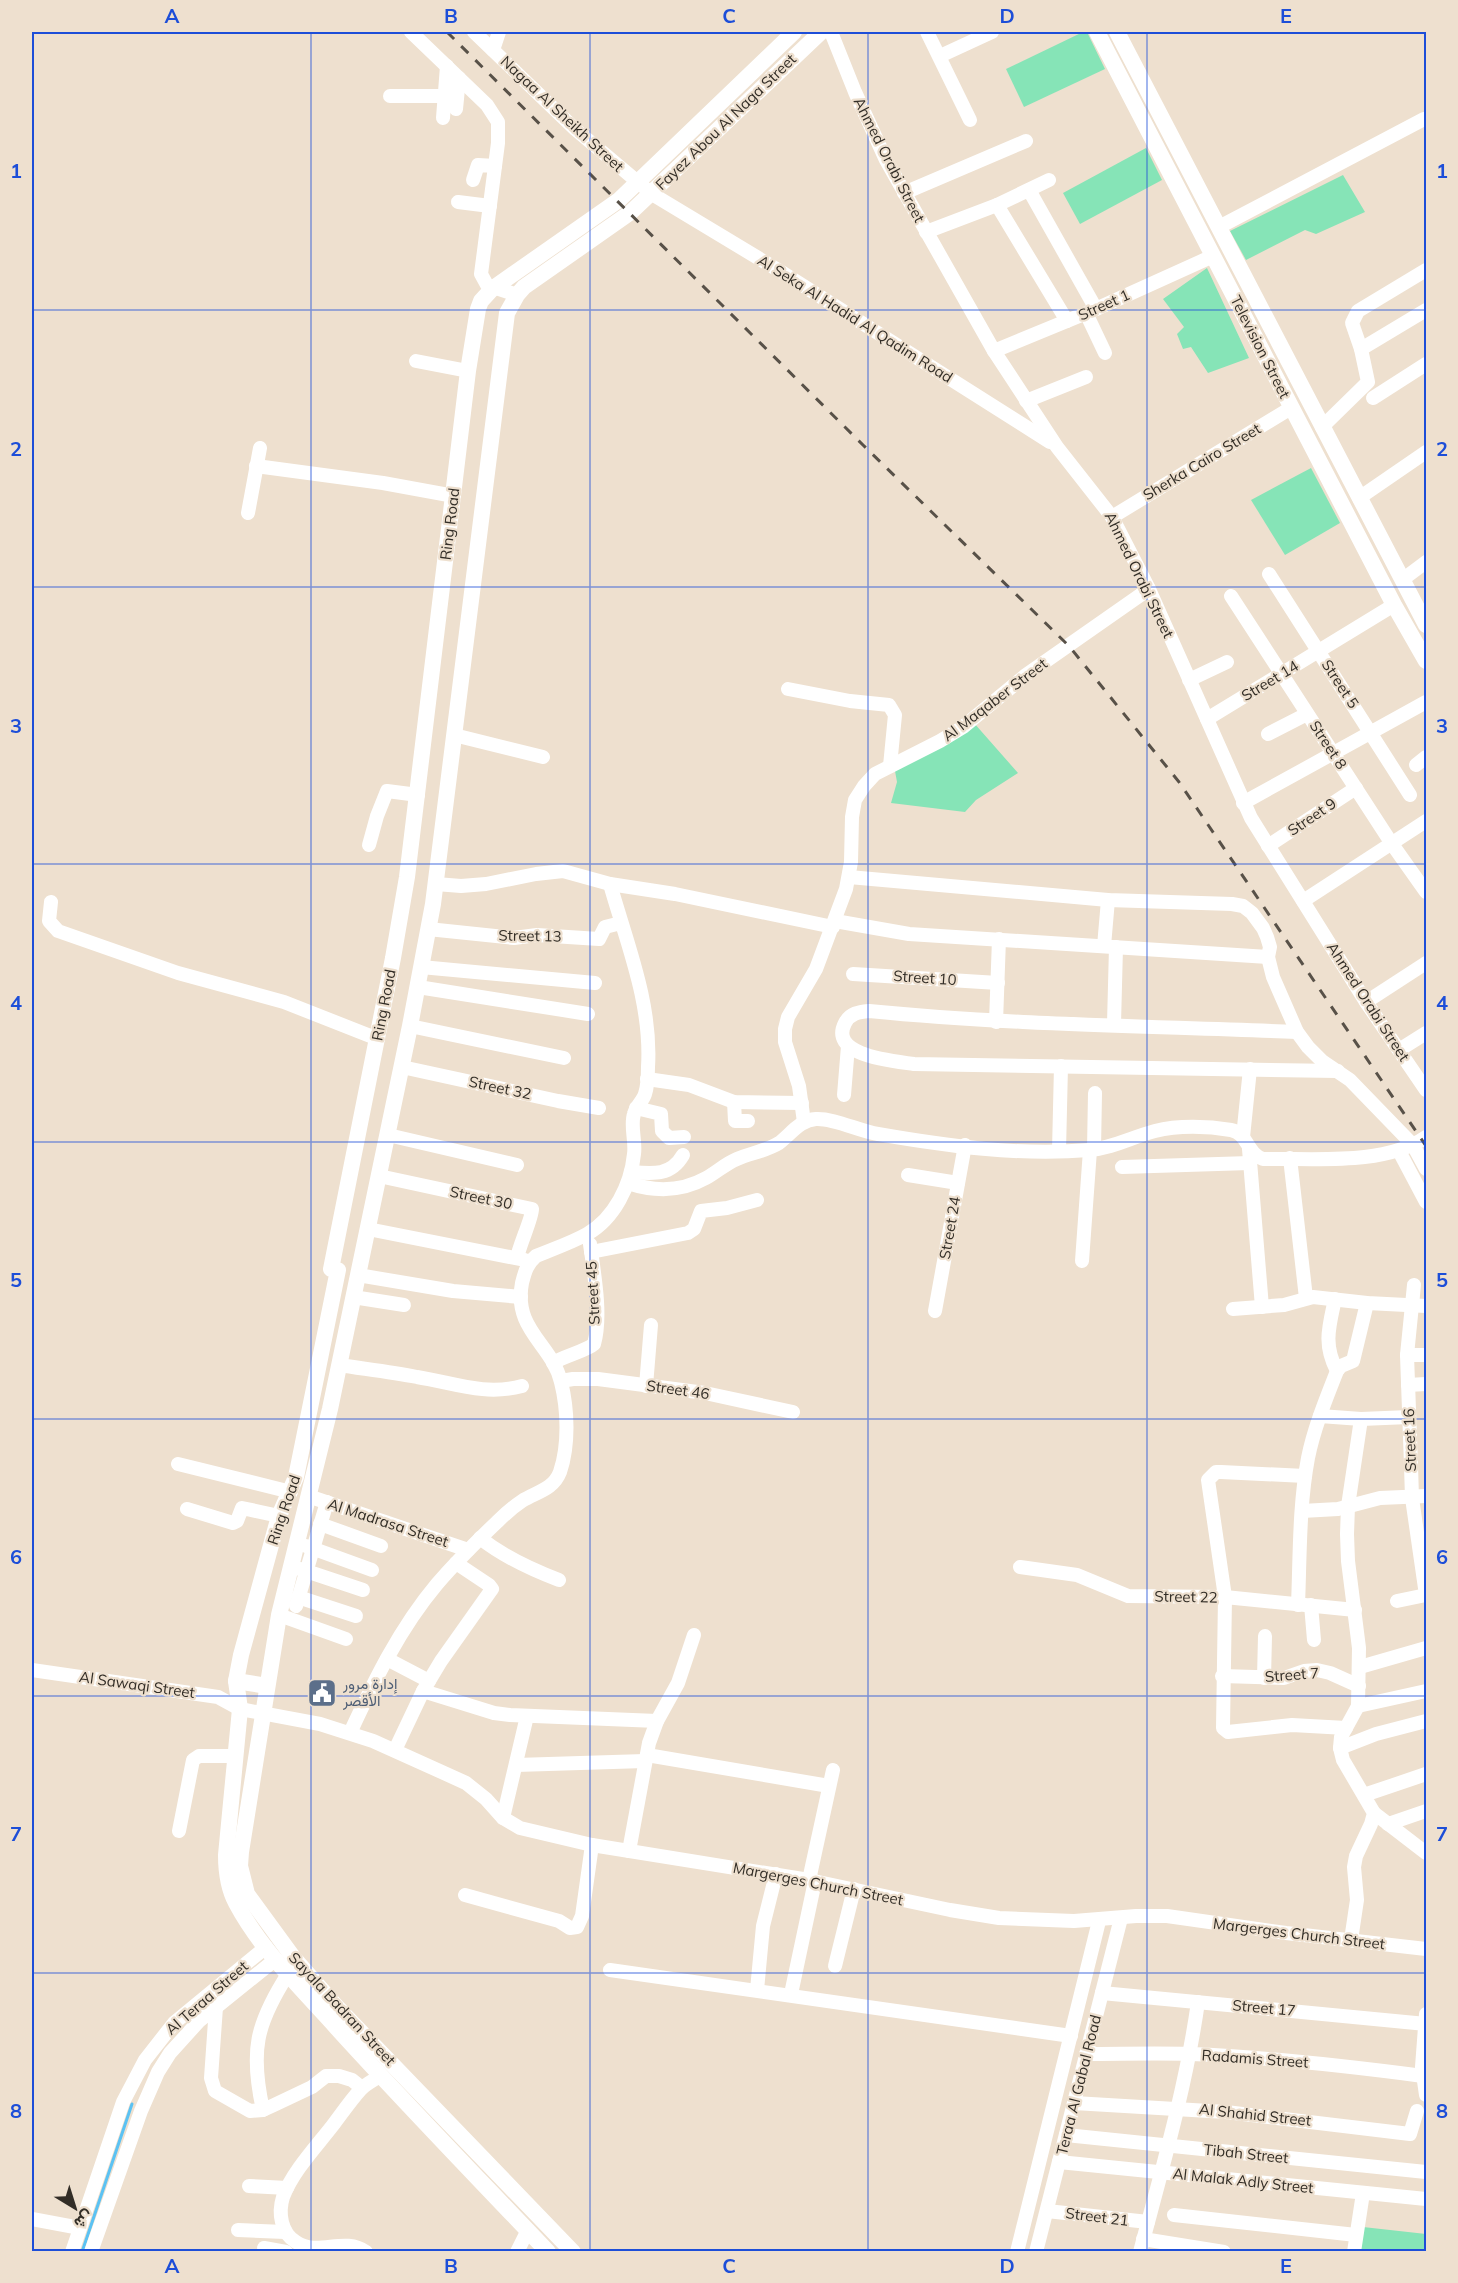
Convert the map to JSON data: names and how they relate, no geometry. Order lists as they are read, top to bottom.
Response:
{
  "streets": {
    "main road": [
      "Fayez Abou Al Naga Street",
      "Television Street",
      "Ring Road",
      "Sayala Badran Street"
    ],
    "street": [
      "Nagaa Al Sheikh Street",
      "Ahmed Orabi Street",
      "Street 1",
      "Al Seka Al Hadid Al Qadim Road",
      "Sherka Cairo Street",
      "Street 14",
      "Street 5",
      "Al Maqaber Street",
      "Street 8",
      "Street 9",
      "Street 13",
      "Street 10",
      "Street 32",
      "Street 30",
      "Street 24",
      "Street 45",
      "Street 46",
      "Street 16",
      "Al Madrasa Street",
      "Street 22",
      "Street 7",
      "Al Sawaqi Street",
      "Margerges Church Street",
      "Al Teraa Street",
      "Street 17",
      "Radamis Street",
      "Teraa Al Gabal Road",
      "Al Shahid Street",
      "Tibah Street",
      "Al Malak Adly Street",
      "Street 21"
    ]
  },
  "crossings": [
    ["Nagaa Al Sheikh Street", "Fayez Abou Al Naga Street"],
    ["Nagaa Al Sheikh Street", "Al Seka Al Hadid Al Qadim Road"],
    ["Fayez Abou Al Naga Street", "Al Seka Al Hadid Al Qadim Road"],
    ["Fayez Abou Al Naga Street", "Ring Road"],
    ["Ahmed Orabi Street", "Street 1"],
    ["Ahmed Orabi Street", "Al Seka Al Hadid Al Qadim Road"],
    ["Ahmed Orabi Street", "Sherka Cairo Street"],
    ["Ahmed Orabi Street", "Street 14"],
    ["Ahmed Orabi Street", "Al Maqaber Street"],
    ["Ahmed Orabi Street", "Street 9"],
    ["Street 1", "Television Street"],
    ["Television Street", "Sherka Cairo Street"],
    ["Television Street", "Street 14"],
    ["Ring Road", "Street 13"],
    ["Ring Road", "Street 32"],
    ["Ring Road", "Street 30"],
    ["Ring Road", "Al Madrasa Street"],
    ["Ring Road", "Al Sawaqi Street"],
    ["Ring Road", "Margerges Church Street"],
    ["Ring Road", "Sayala Badran Street"],
    ["Street 14", "Street 5"],
    ["Street 14", "Street 8"],
    ["Street 8", "Street 9"],
    ["Al Sawaqi Street", "Margerges Church Street"],
    ["Al Sawaqi Street", "Sayala Badran Street"],
    ["Margerges Church Street", "Sayala Badran Street"],
    ["Margerges Church Street", "Teraa Al Gabal Road"],
    ["Al Teraa Street", "Sayala Badran Street"],
    ["Street 17", "Teraa Al Gabal Road"],
    ["Radamis Street", "Teraa Al Gabal Road"],
    ["Teraa Al Gabal Road", "Al Shahid Street"],
    ["Teraa Al Gabal Road", "Tibah Street"],
    ["Teraa Al Gabal Road", "Al Malak Adly Street"],
    ["Teraa Al Gabal Road", "Street 21"]
  ],
  "places": {
    "public building": ["إدارة مرور الأقصر"]
  },
  "north": "bottom right",
  "grid": {
    "columns": [
      "A",
      "B",
      "C",
      "D",
      "E"
    ],
    "rows": [
      "1",
      "2",
      "3",
      "4",
      "5",
      "6",
      "7",
      "8"
    ]
  }
}
